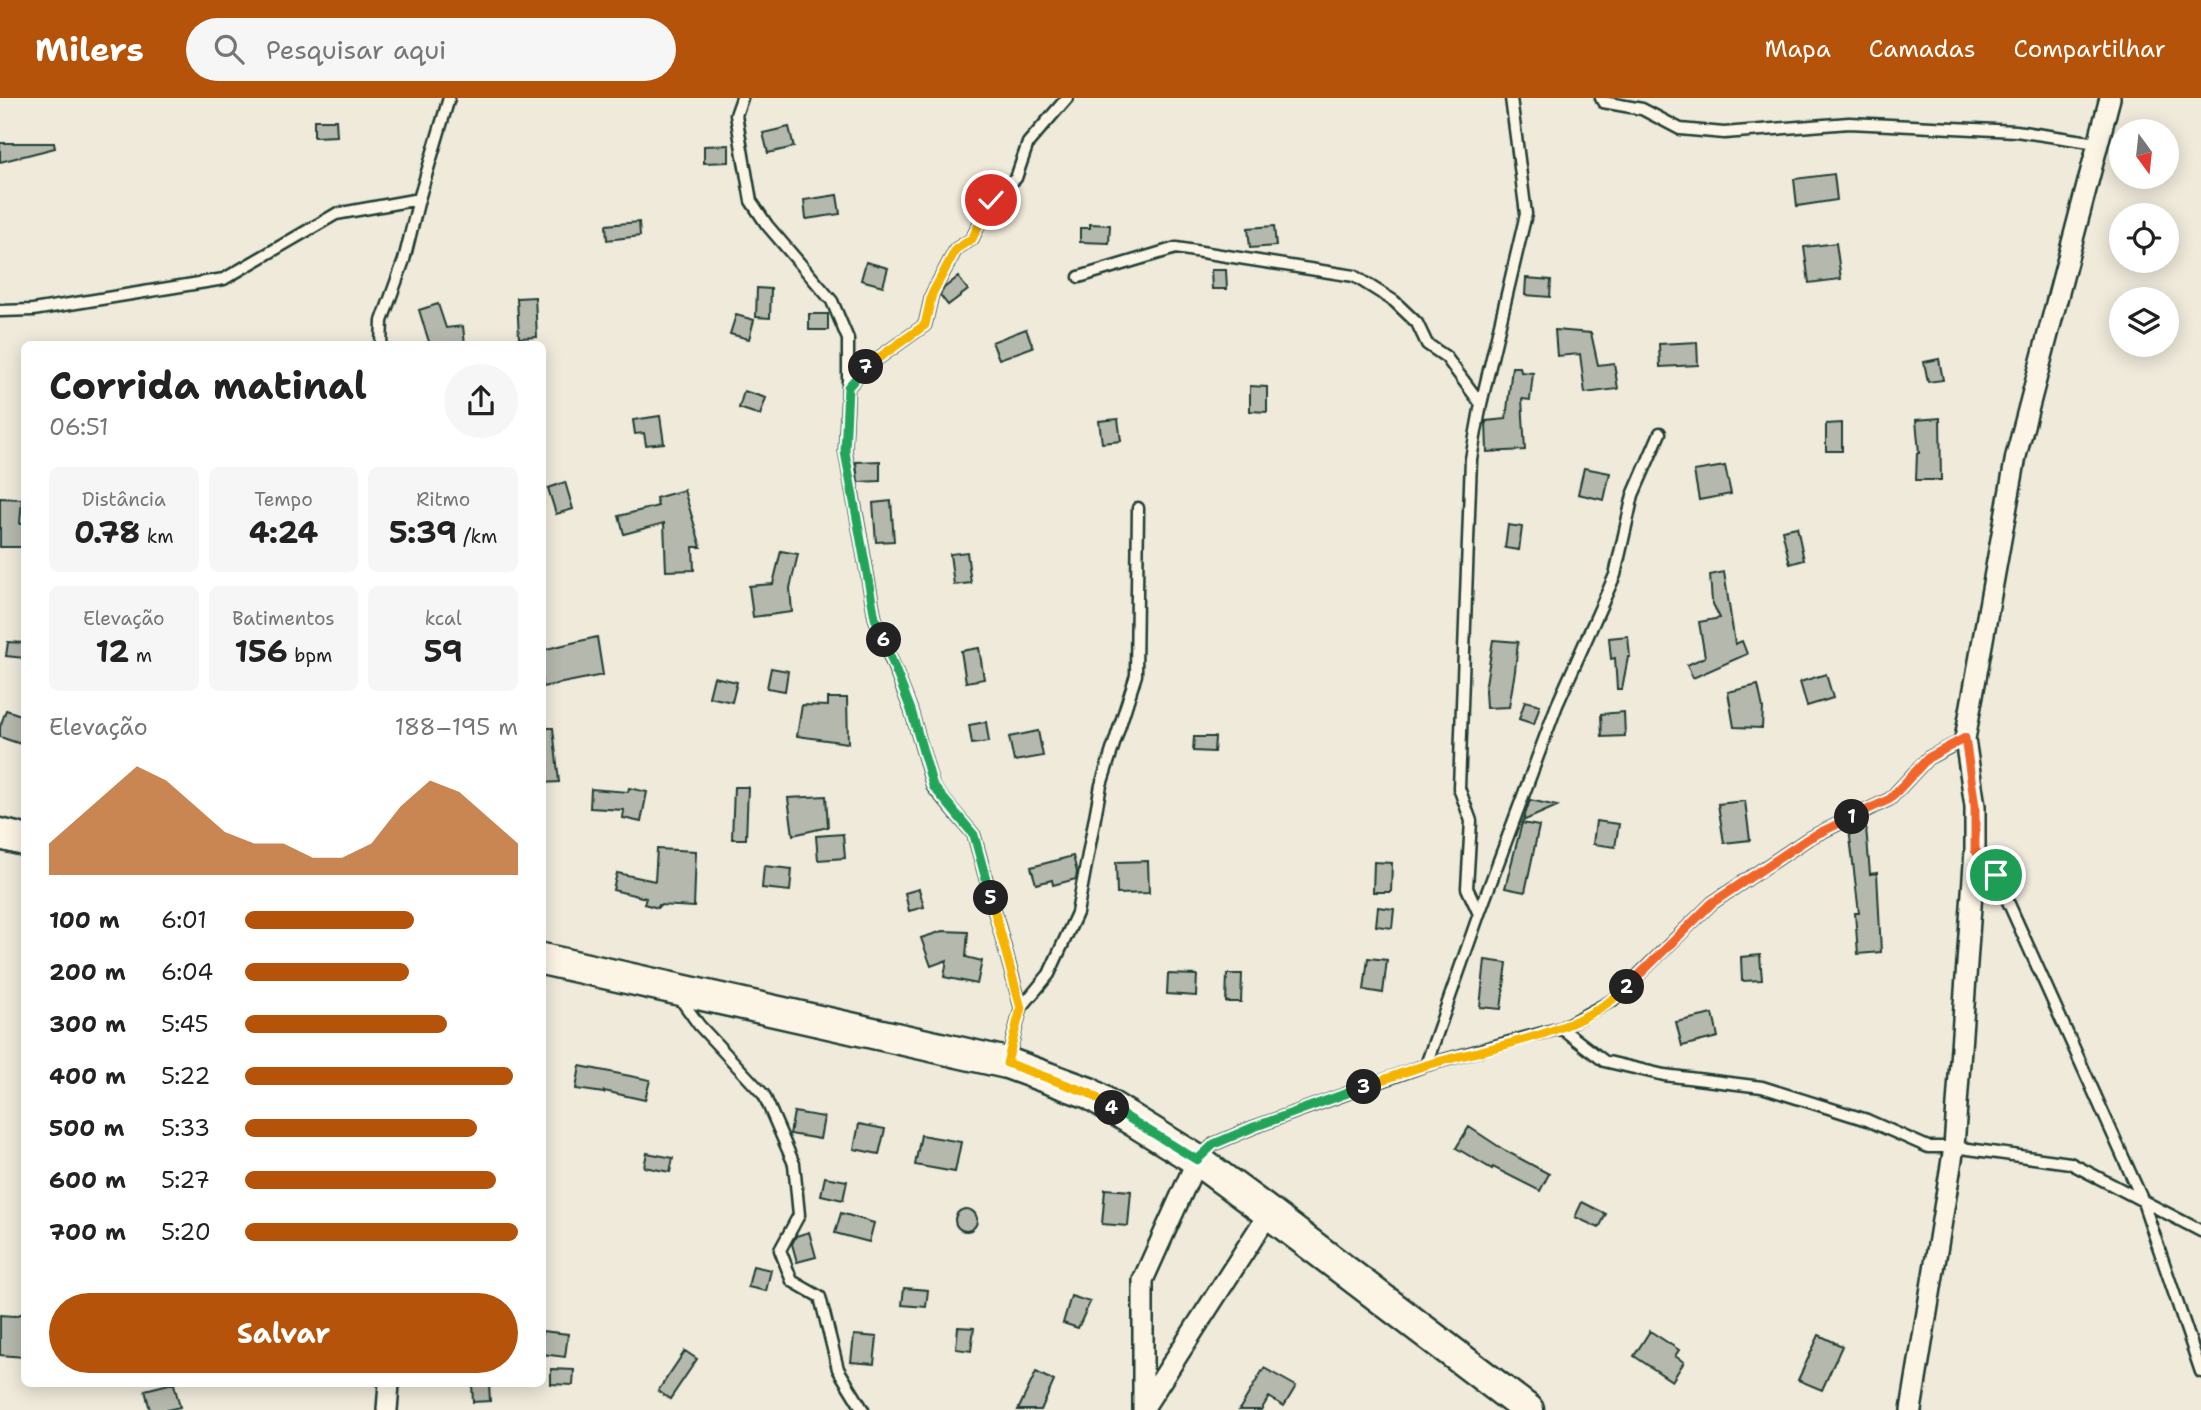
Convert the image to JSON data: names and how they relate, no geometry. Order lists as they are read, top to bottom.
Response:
{
  "north": "bottom",
  "page": {
    "header": "Milers",
    "search": "Pesquisar aqui",
    "nav": ["Mapa", "Camadas", "Compartilhar"],
    "heading": ["Corrida matinal", "06:51"],
    "pins": [
      "7",
      "6",
      "1",
      "5",
      "2",
      "3",
      "4"
    ],
    "stats": [
      ["Distância", "0.78 km"],
      ["Tempo", "4:24"],
      ["Ritmo", "5:39 /km"],
      ["Elevação", "12 m"],
      ["Batimentos", "156 bpm"],
      ["kcal", "59"]
    ],
    "chart": ["Elevação", "188–195 m"],
    "list": [
      {
        "name": "100 m",
        "note": "6:01"
      },
      {
        "name": "200 m",
        "note": "6:04"
      },
      {
        "name": "300 m",
        "note": "5:45"
      },
      {
        "name": "400 m",
        "note": "5:22"
      },
      {
        "name": "500 m",
        "note": "5:33"
      },
      {
        "name": "600 m",
        "note": "5:27"
      },
      {
        "name": "700 m",
        "note": "5:20"
      }
    ],
    "buttons": "Salvar"
  }
}
